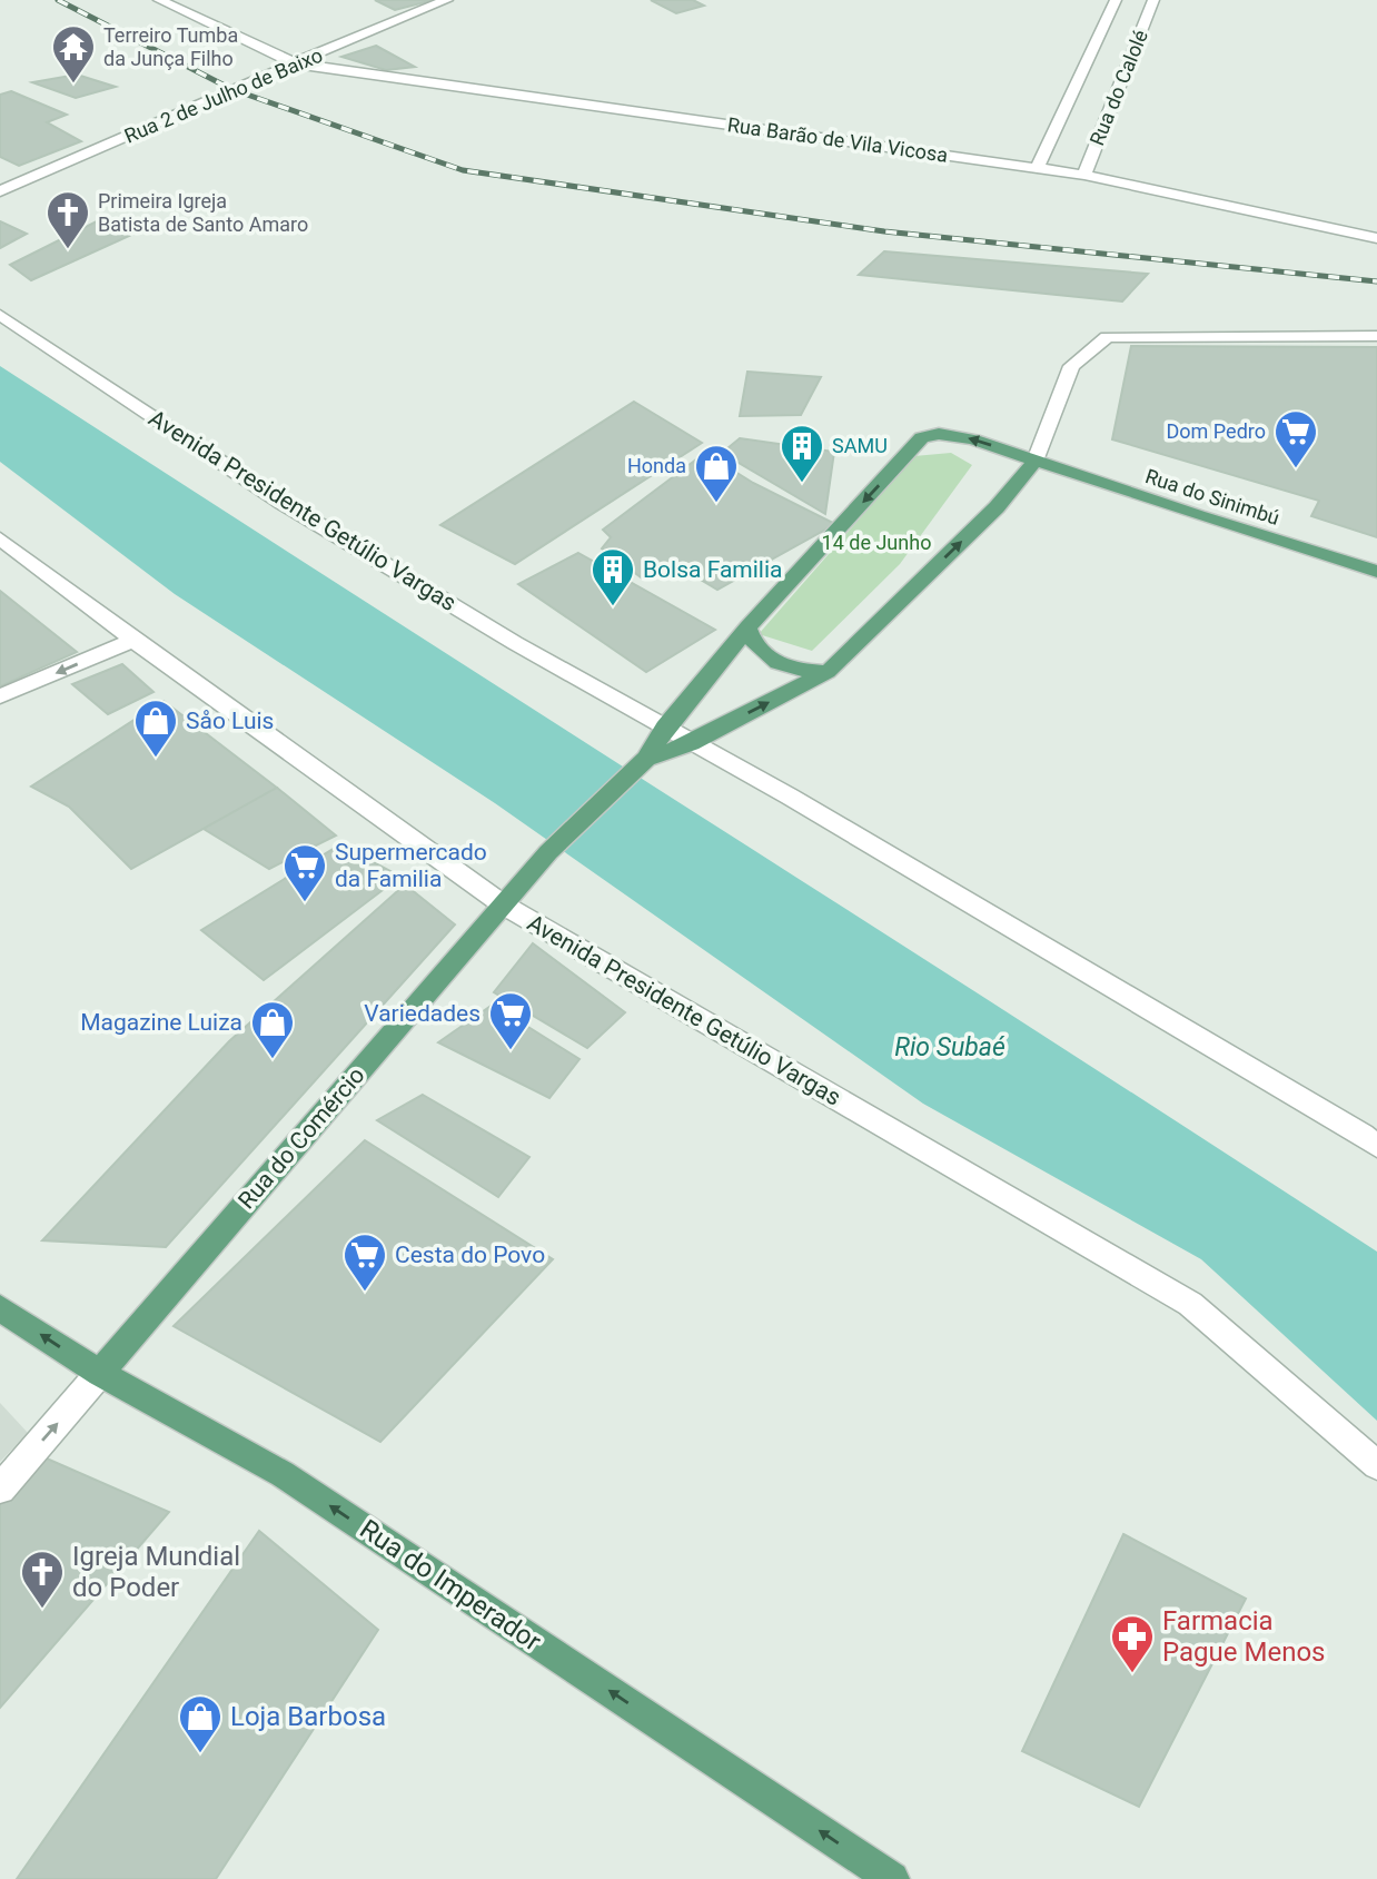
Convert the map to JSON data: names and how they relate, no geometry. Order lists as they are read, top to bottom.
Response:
{
  "streets": {
    "main road": ["Rua do Sinimbú", "Rua do Comércio", "Rua do Imperador"],
    "street": [
      "Rua do Calolé",
      "Rua 2 de Julho de Baixo",
      "Rua Barão de Vila Vicosa",
      "Avenida Presidente Getúlio Vargas"
    ]
  },
  "crossings": [
    ["Rua do Calolé", "Rua Barão de Vila Vicosa"],
    ["Rua 2 de Julho de Baixo", "Rua Barão de Vila Vicosa"],
    ["Rua do Sinimbú", "Avenida Presidente Getúlio Vargas"],
    ["Rua do Sinimbú", "Rua do Comércio"],
    ["Avenida Presidente Getúlio Vargas", "Rua do Comércio"],
    ["Rua do Comércio", "Rua do Imperador"]
  ],
  "one_way": ["Rua do Imperador"],
  "water": ["Rio Subaé"],
  "parks": ["14 de Junho"],
  "places": {
    "temple": ["Terreiro Tumba da Junça Filho"],
    "church": ["Primeira Igreja Batista de Santo Amaro", "Igreja Mundial do Poder"],
    "supermarket": [
      "Dom Pedro",
      "Supermercado da Familia",
      "Variedades",
      "Cesta do Povo"
    ],
    "building": ["SAMU", "Bolsa Familia"],
    "shop": [
      "Honda",
      "Såo Luis",
      "Magazine Luiza",
      "Loja Barbosa"
    ],
    "pharmacy": ["Farmacia Pague Menos"]
  }
}
